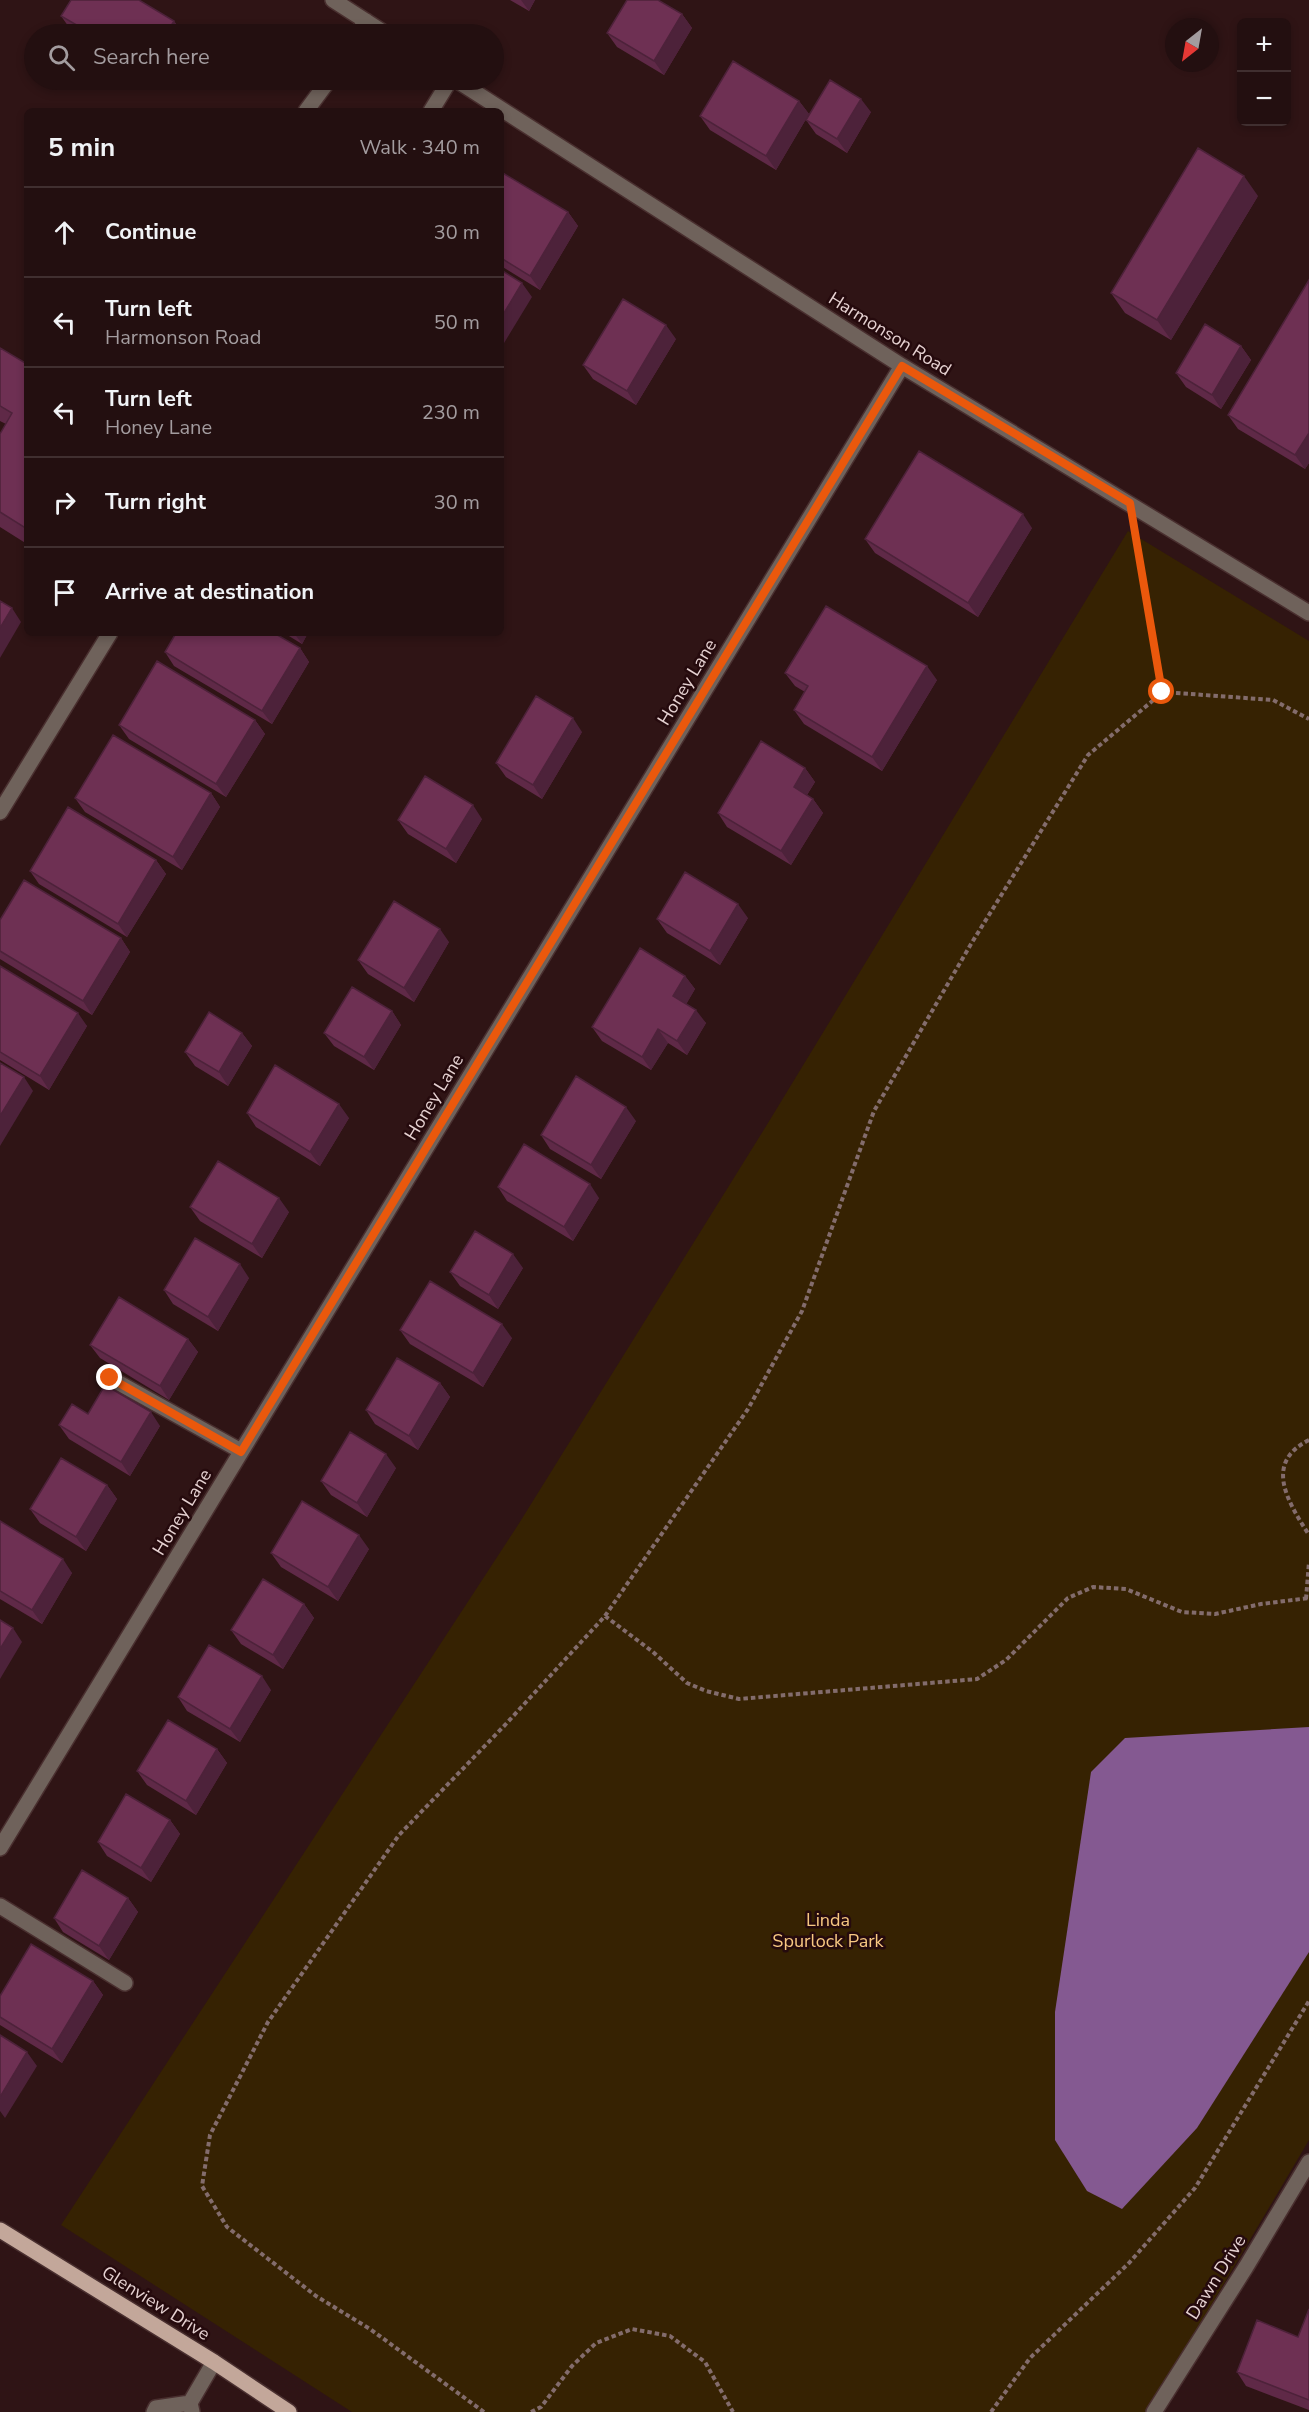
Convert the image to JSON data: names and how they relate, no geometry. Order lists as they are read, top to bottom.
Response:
{
  "streets": {
    "main road": ["Glenview Drive"],
    "street": ["Harmonson Road", "Honey Lane", "Dawn Drive"]
  },
  "crossings": [
    ["Harmonson Road", "Honey Lane"]
  ],
  "parks": ["Linda Spurlock Park"],
  "north": "bottom left",
  "page": {
    "map_buttons": ["+", "−"],
    "search": "Search here",
    "heading": ["5 min", "Walk · 340 m"],
    "list": [
      ["Continue", "30 m"],
      ["Turn left", "Harmonson Road", "50 m"],
      ["Turn left", "Honey Lane", "230 m"],
      ["Turn right", "30 m"],
      "Arrive at destination"
    ]
  }
}
